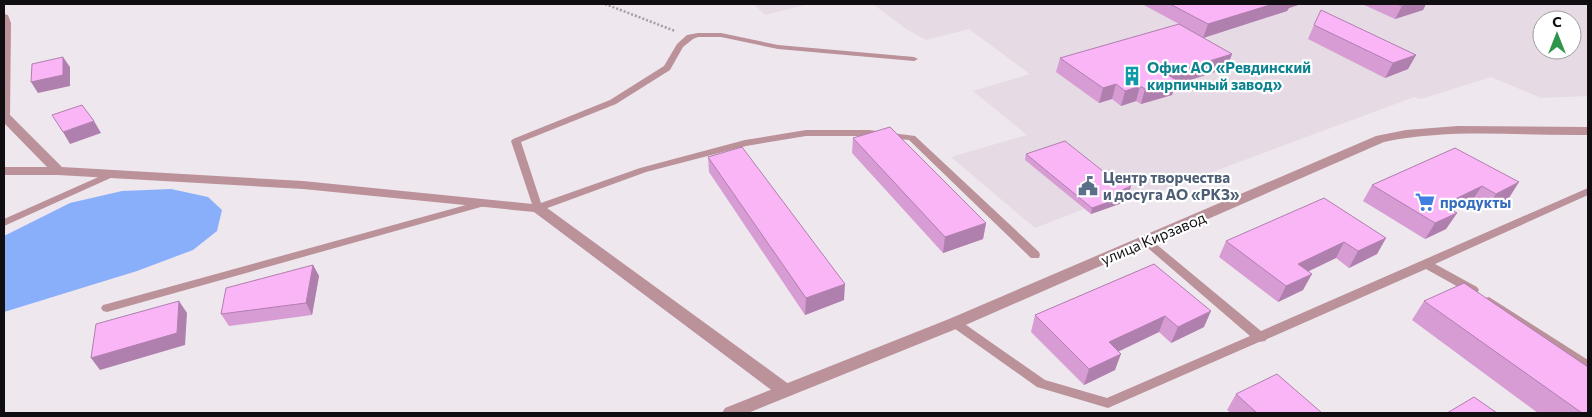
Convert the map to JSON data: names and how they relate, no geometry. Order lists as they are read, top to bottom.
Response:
{
  "streets": {
    "street": ["улица Кирзавод"]
  },
  "places": {
    "building": ["Офис АО «Ревдинский кирпичный завод»"],
    "public building": ["Центр творчества и досуга АО «РКЗ»"],
    "supermarket": ["продукты"]
  },
  "north": "top"
}
